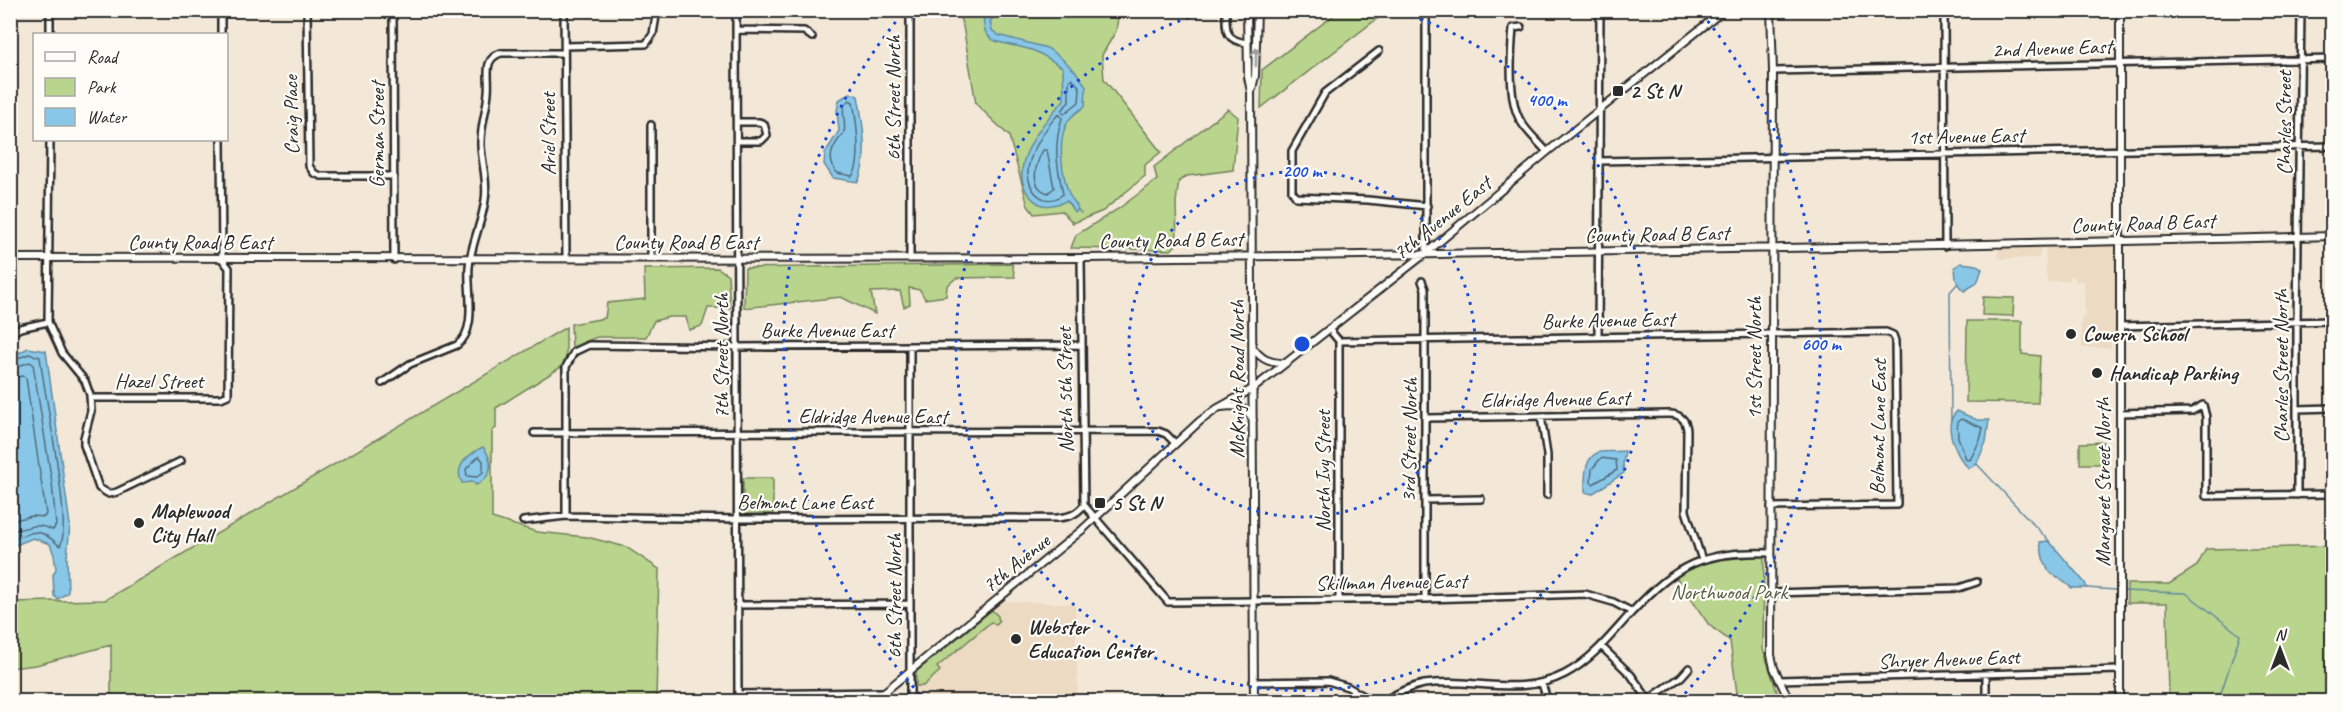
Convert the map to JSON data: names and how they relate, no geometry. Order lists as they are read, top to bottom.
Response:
{
  "streets": {
    "street": [
      "2nd Avenue East",
      "6th Street North",
      "Craig Place",
      "Charles Street",
      "Ariel Street",
      "German Street",
      "1st Avenue East",
      "7th Avenue East",
      "County Road B East",
      "Burke Avenue East",
      "7th Street North",
      "1st Street North",
      "Charles Street North",
      "McKnight Road North",
      "Hazel Street",
      "North 5th Street",
      "Eldridge Avenue East",
      "Belmont Lane East",
      "3rd Street North",
      "North Ivy Street",
      "Margaret Street North",
      "7th Avenue",
      "Skillman Avenue East",
      "Shryer Avenue East"
    ]
  },
  "crossings": [
    ["2nd Avenue East", "Charles Street"],
    ["2nd Avenue East", "1st Street North"],
    ["2nd Avenue East", "Margaret Street North"],
    ["6th Street North", "County Road B East"],
    ["6th Street North", "Burke Avenue East"],
    ["6th Street North", "Eldridge Avenue East"],
    ["6th Street North", "Belmont Lane East"],
    ["6th Street North", "7th Avenue"],
    ["Craig Place", "German Street"],
    ["Charles Street", "1st Avenue East"],
    ["Charles Street", "County Road B East"],
    ["Charles Street", "Charles Street North"],
    ["Ariel Street", "County Road B East"],
    ["German Street", "County Road B East"],
    ["1st Avenue East", "1st Street North"],
    ["1st Avenue East", "Margaret Street North"],
    ["7th Avenue East", "County Road B East"],
    ["7th Avenue East", "McKnight Road North"],
    ["7th Avenue East", "Eldridge Avenue East"],
    ["7th Avenue East", "7th Avenue"],
    ["County Road B East", "7th Street North"],
    ["County Road B East", "1st Street North"],
    ["County Road B East", "Charles Street North"],
    ["County Road B East", "McKnight Road North"],
    ["County Road B East", "Hazel Street"],
    ["County Road B East", "North 5th Street"],
    ["County Road B East", "Margaret Street North"],
    ["Burke Avenue East", "7th Street North"],
    ["Burke Avenue East", "1st Street North"],
    ["Burke Avenue East", "North 5th Street"],
    ["Burke Avenue East", "Eldridge Avenue East"],
    ["Burke Avenue East", "Belmont Lane East"],
    ["Burke Avenue East", "3rd Street North"],
    ["Burke Avenue East", "North Ivy Street"],
    ["7th Street North", "Eldridge Avenue East"],
    ["7th Street North", "Belmont Lane East"],
    ["1st Street North", "Belmont Lane East"],
    ["1st Street North", "Shryer Avenue East"],
    ["McKnight Road North", "Skillman Avenue East"],
    ["North 5th Street", "Eldridge Avenue East"],
    ["North 5th Street", "Belmont Lane East"],
    ["Eldridge Avenue East", "3rd Street North"],
    ["Eldridge Avenue East", "7th Avenue"],
    ["3rd Street North", "Skillman Avenue East"],
    ["North Ivy Street", "Skillman Avenue East"],
    ["Margaret Street North", "Shryer Avenue East"],
    ["7th Avenue", "Skillman Avenue East"]
  ],
  "parks": ["Northwood Park"],
  "places": {
    "transit": ["2 St N", "5 St N"],
    "other": [
      "Cowern School",
      "Handicap Parking",
      "Maplewood City Hall",
      "Webster Education Center"
    ]
  },
  "legend": ["Road", "Park", "Water"],
  "north": "top",
  "rings": ["400 m", "200 m", "600 m"]
}
